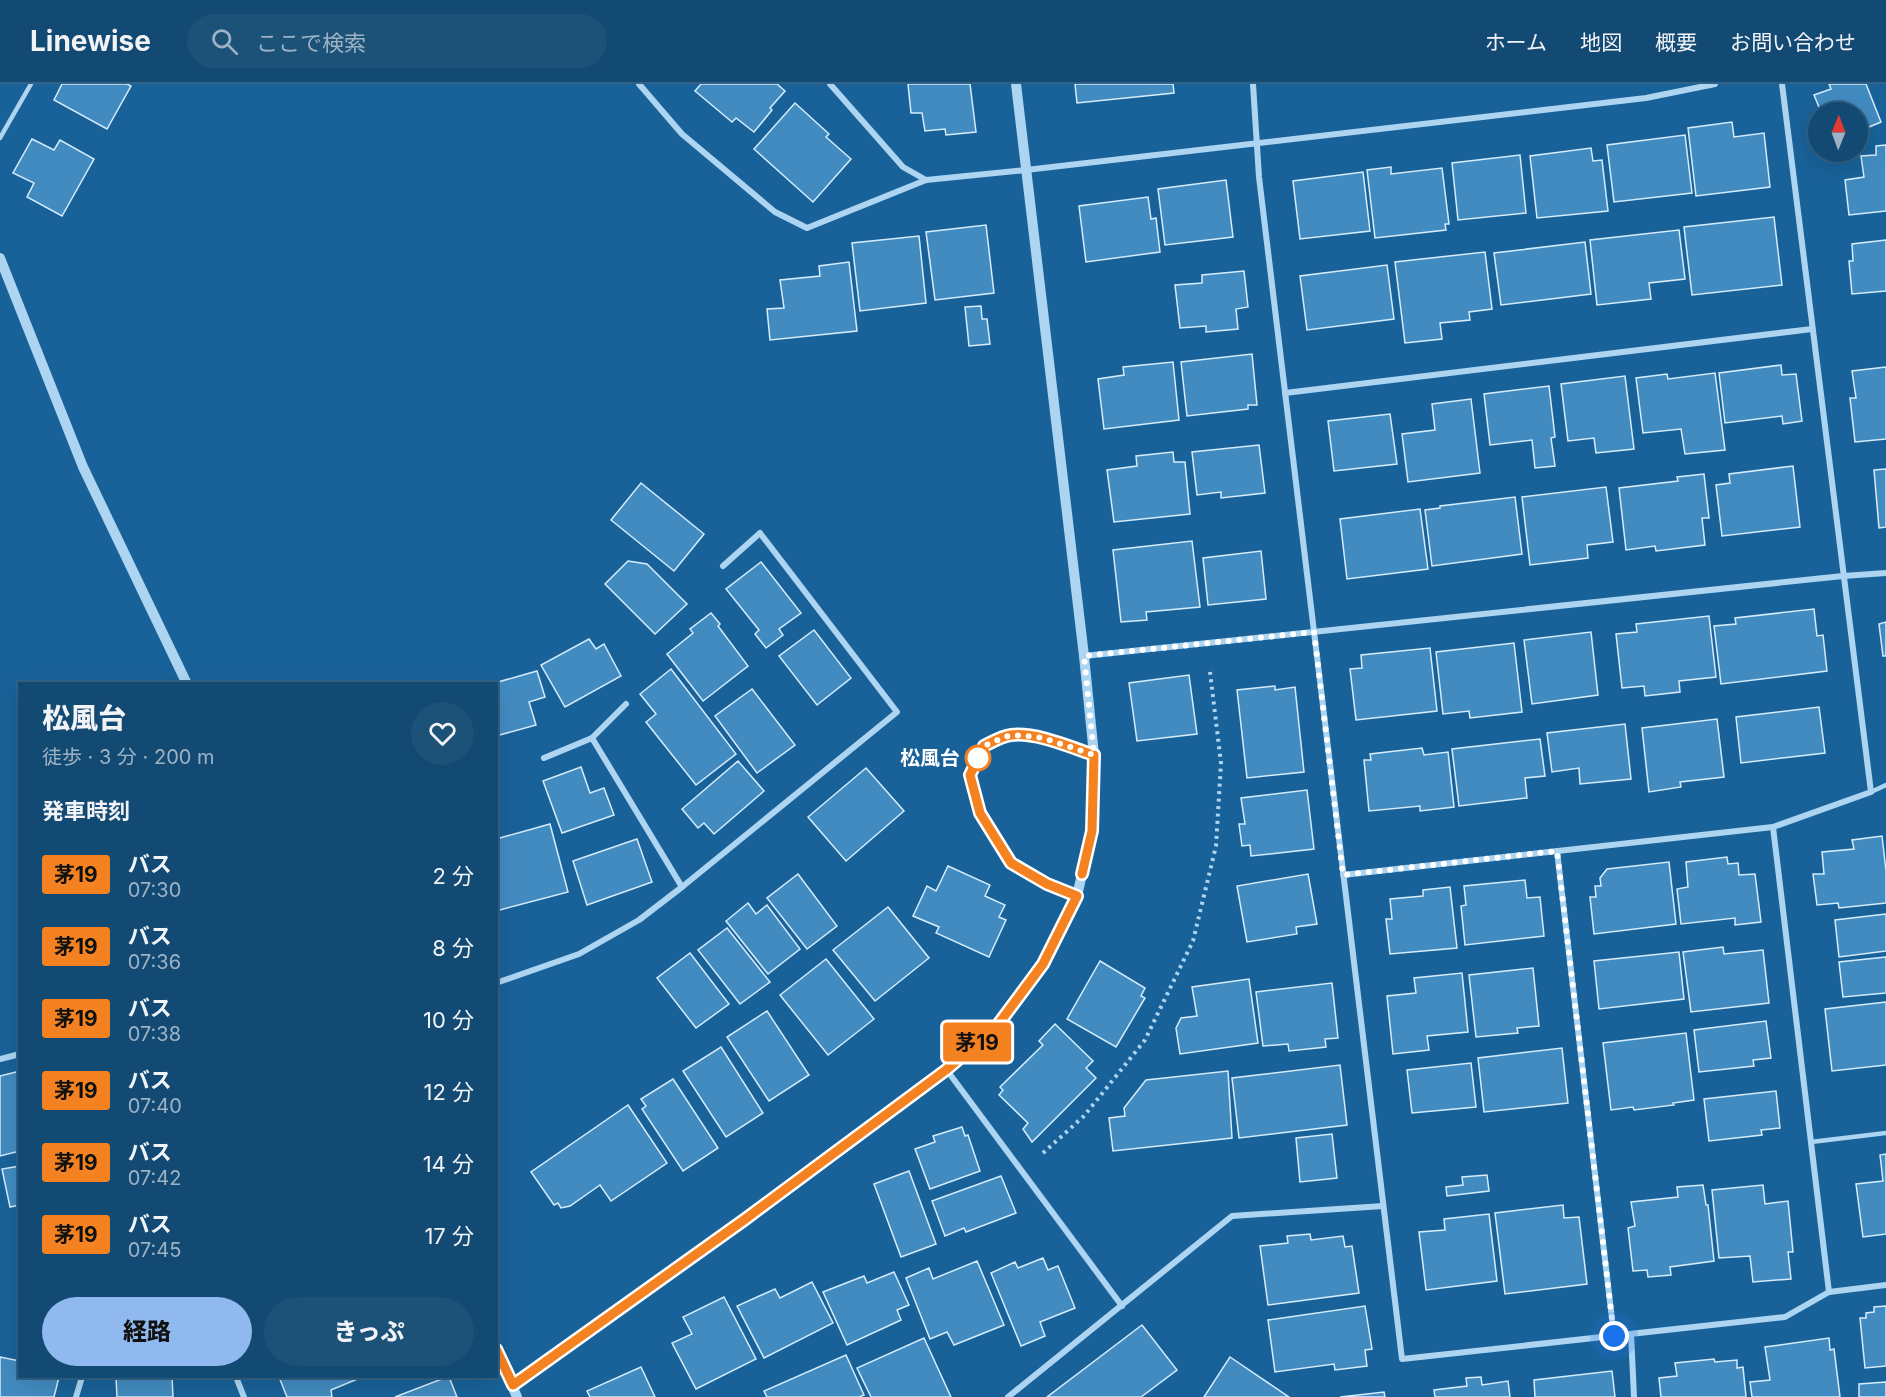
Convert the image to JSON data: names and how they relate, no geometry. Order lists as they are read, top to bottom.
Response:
{
  "places": ["松風台"],
  "lines": ["bus line 茅19"],
  "north": "top",
  "page": {
    "header": "Linewise",
    "search": "ここで検索",
    "nav": [
      "ホーム",
      "地図",
      "概要",
      "お問い合わせ"
    ],
    "on_map": "茅19",
    "heading": [
      ["松風台", "徒歩 · 3 分 · 200 m"],
      "発車時刻"
    ],
    "list": [
      {
        "mark": "茅19",
        "name": "バス",
        "note": "07:30",
        "value": "2 分"
      },
      {
        "mark": "茅19",
        "name": "バス",
        "note": "07:36",
        "value": "8 分"
      },
      {
        "mark": "茅19",
        "name": "バス",
        "note": "07:38",
        "value": "10 分"
      },
      {
        "mark": "茅19",
        "name": "バス",
        "note": "07:40",
        "value": "12 分"
      },
      {
        "mark": "茅19",
        "name": "バス",
        "note": "07:42",
        "value": "14 分"
      },
      {
        "mark": "茅19",
        "name": "バス",
        "note": "07:45",
        "value": "17 分"
      }
    ],
    "buttons": ["経路", "きっぷ"]
  }
}
